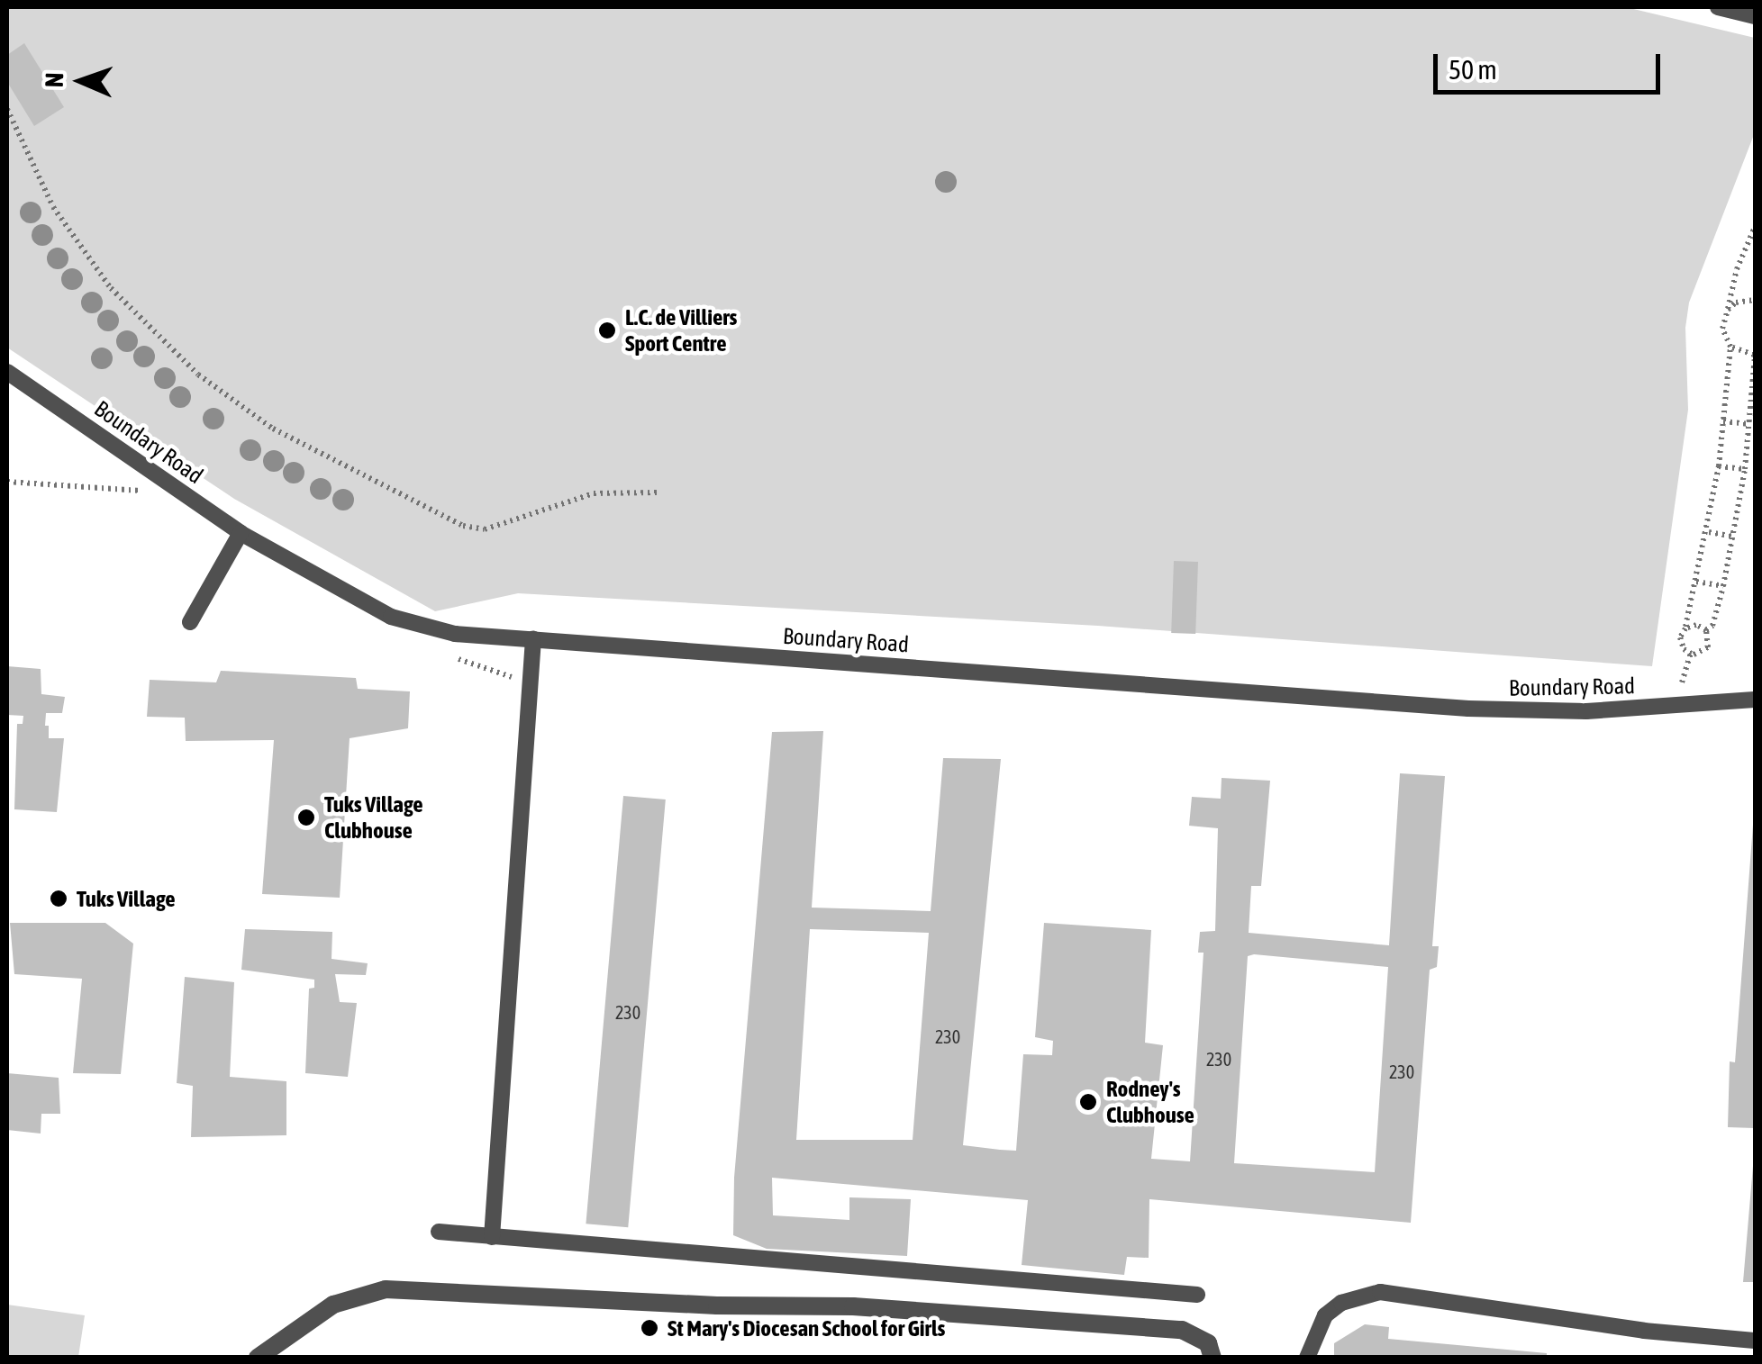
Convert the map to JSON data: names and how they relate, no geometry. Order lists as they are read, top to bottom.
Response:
{
  "streets": {
    "lane": ["Boundary Road"]
  },
  "places": [
    "L.C. de Villiers Sport Centre",
    "Tuks Village Clubhouse",
    "Tuks Village",
    "Rodney's Clubhouse",
    "St Mary's Diocesan School for Girls"
  ],
  "house_numbers": [
    "230",
    "230",
    "230",
    "230"
  ],
  "scale_bar": "50 m",
  "north": "left"
}
